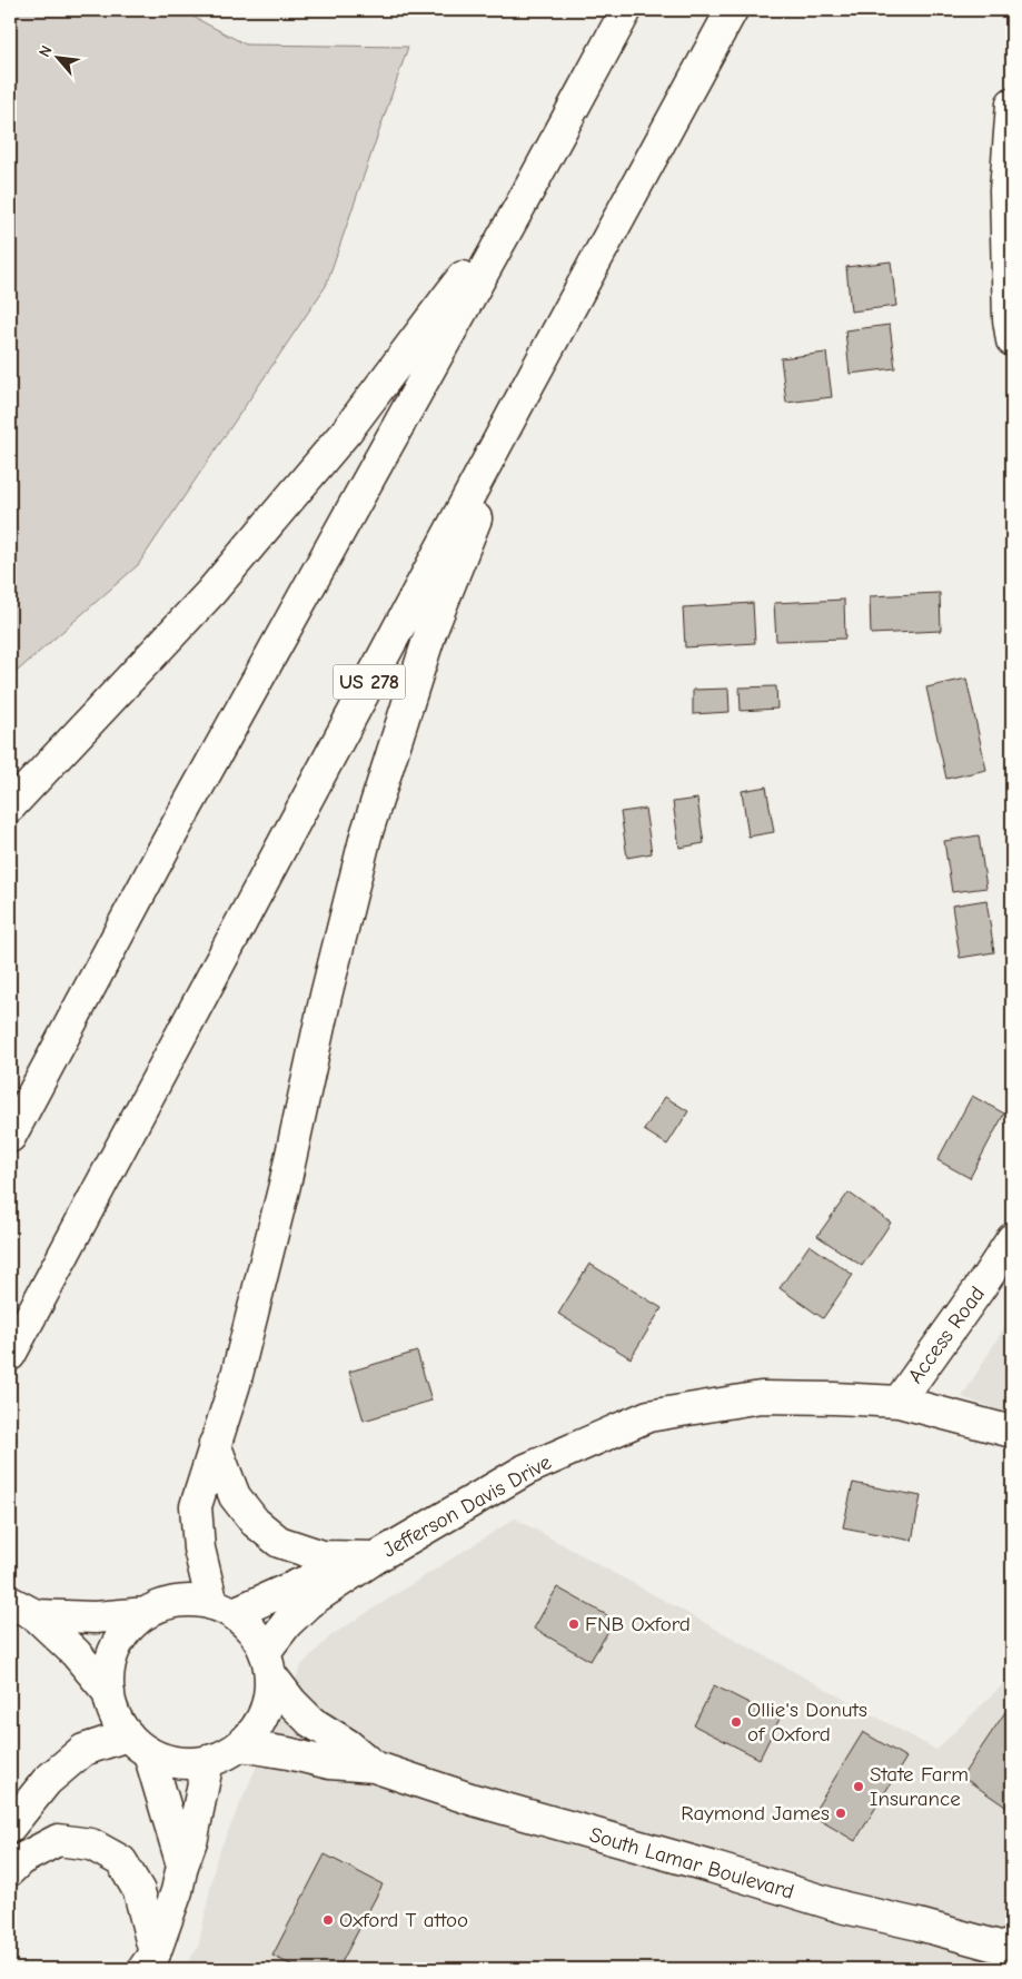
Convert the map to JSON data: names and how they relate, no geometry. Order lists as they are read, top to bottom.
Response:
{
  "streets": {
    "main road": [
      "US 278",
      "Access Road",
      "Jefferson Davis Drive",
      "South Lamar Boulevard"
    ]
  },
  "crossings": [
    ["Access Road", "Jefferson Davis Drive"],
    ["Jefferson Davis Drive", "South Lamar Boulevard"]
  ],
  "places": [
    "FNB Oxford",
    "Ollie's Donuts of Oxford",
    "State Farm Insurance",
    "Raymond James",
    "Oxford T attoo"
  ],
  "north": "top left"
}
